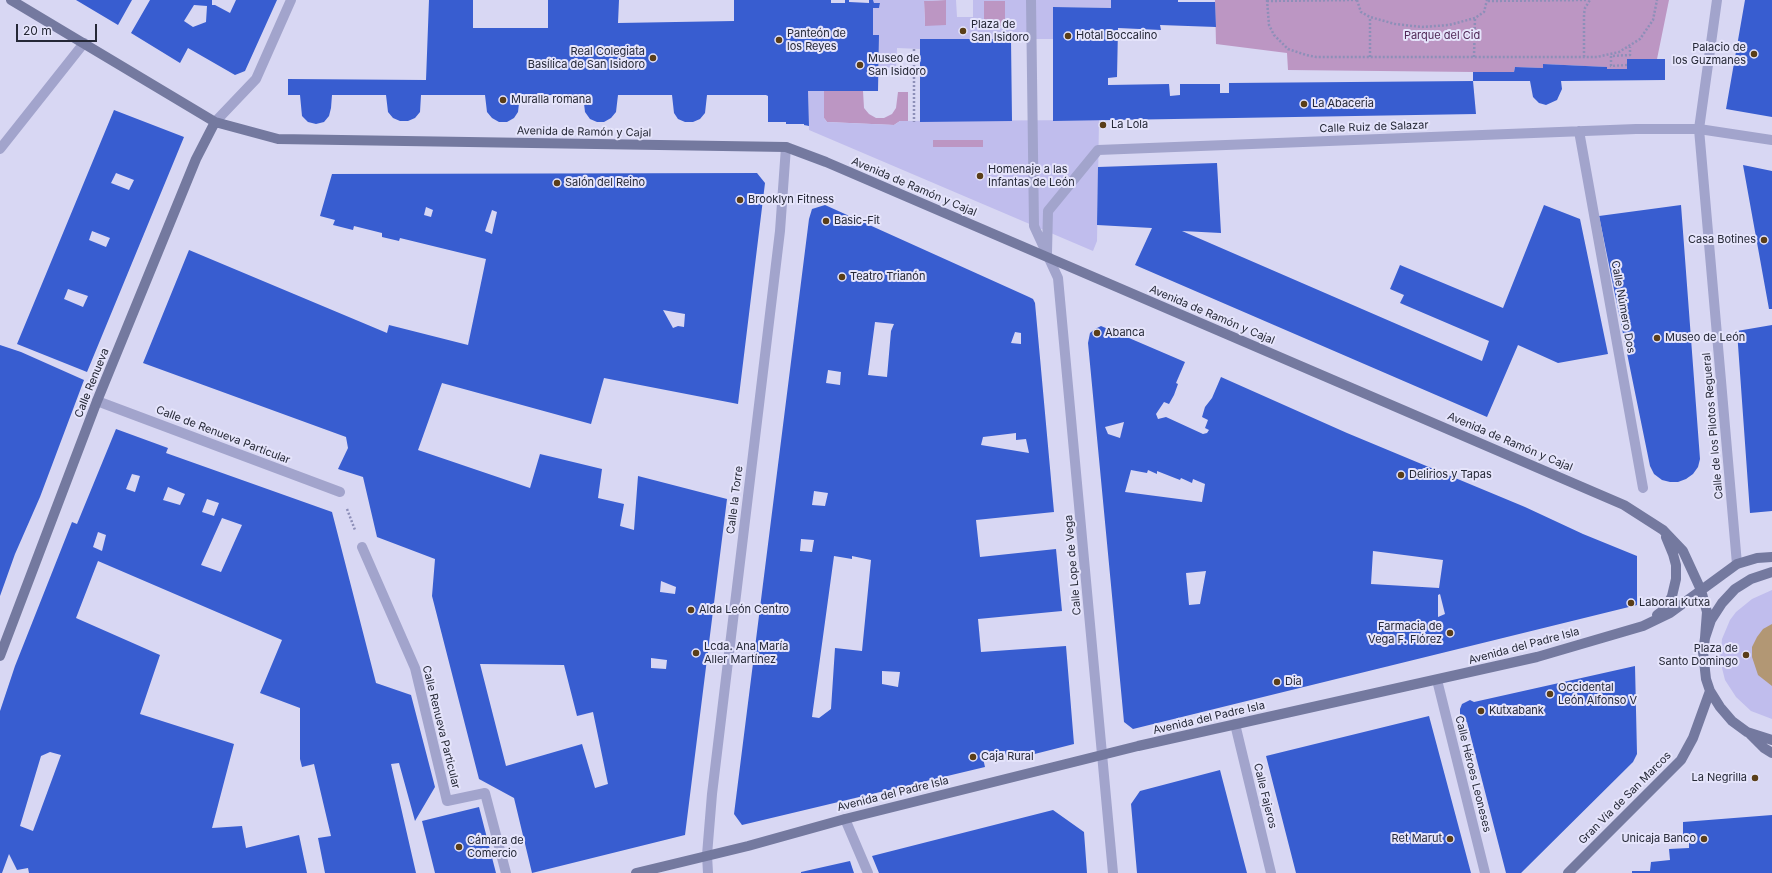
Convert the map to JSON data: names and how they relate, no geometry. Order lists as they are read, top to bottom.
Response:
{
  "streets": {
    "main road": [
      "Avenida de Ramón y Cajal",
      "Calle Renueva",
      "Avenida del Padre Isla",
      "Gran Vía de San Marcos"
    ],
    "street": [
      "Calle Ruiz de Salazar",
      "Calle Número Dos",
      "Calle de los Pilotos Regueral",
      "Calle de Renueva Particular",
      "Calle la Torre",
      "Calle Lope de Vega",
      "Calle Renueva Particular",
      "Calle Héroes Leoneses",
      "Calle Fajeros"
    ]
  },
  "crossings": [
    ["Calle Ruiz de Salazar", "Avenida de Ramón y Cajal"],
    ["Calle Ruiz de Salazar", "Calle Número Dos"],
    ["Calle Ruiz de Salazar", "Calle de los Pilotos Regueral"],
    ["Calle Ruiz de Salazar", "Calle Lope de Vega"],
    ["Avenida de Ramón y Cajal", "Calle Renueva"],
    ["Avenida de Ramón y Cajal", "Calle la Torre"],
    ["Avenida de Ramón y Cajal", "Calle Lope de Vega"],
    ["Avenida de Ramón y Cajal", "Avenida del Padre Isla"],
    ["Calle Renueva", "Calle de Renueva Particular"],
    ["Calle de los Pilotos Regueral", "Avenida del Padre Isla"],
    ["Calle la Torre", "Avenida del Padre Isla"],
    ["Calle Lope de Vega", "Avenida del Padre Isla"],
    ["Avenida del Padre Isla", "Calle Héroes Leoneses"],
    ["Avenida del Padre Isla", "Calle Fajeros"]
  ],
  "parks": ["Parque del Cid"],
  "places": [
    "Plaza de San Isidoro",
    "Hotal Boccalino",
    "Panteón de los Reyes",
    "Palacio de los Guzmanes",
    "Real Colegiata Basílica de San Isidoro",
    "Museo de San Isidoro",
    "Muralla romana",
    "La Abaceria",
    "La Lola",
    "Homenaje a las Infantas de León",
    "Salón del Reino",
    "Brooklyn Fitness",
    "Basic-Fit",
    "Casa Botines",
    "Teatro Trianón",
    "Abanca",
    "Museo de León",
    "Delirios y Tapas",
    "Laboral Kutxa",
    "Alda León Centro",
    "Farmacia de Vega F. Flórez",
    "Lcda. Ana María Aller Martínez",
    "Plaza de Santo Domingo",
    "Dia",
    "Occidental León Alfonso V",
    "Kutxabank",
    "Caja Rural",
    "La Negrilla",
    "Ret Marut",
    "Unicaja Banco",
    "Cámara de Comercio"
  ],
  "scale_bar": "20 m"
}
